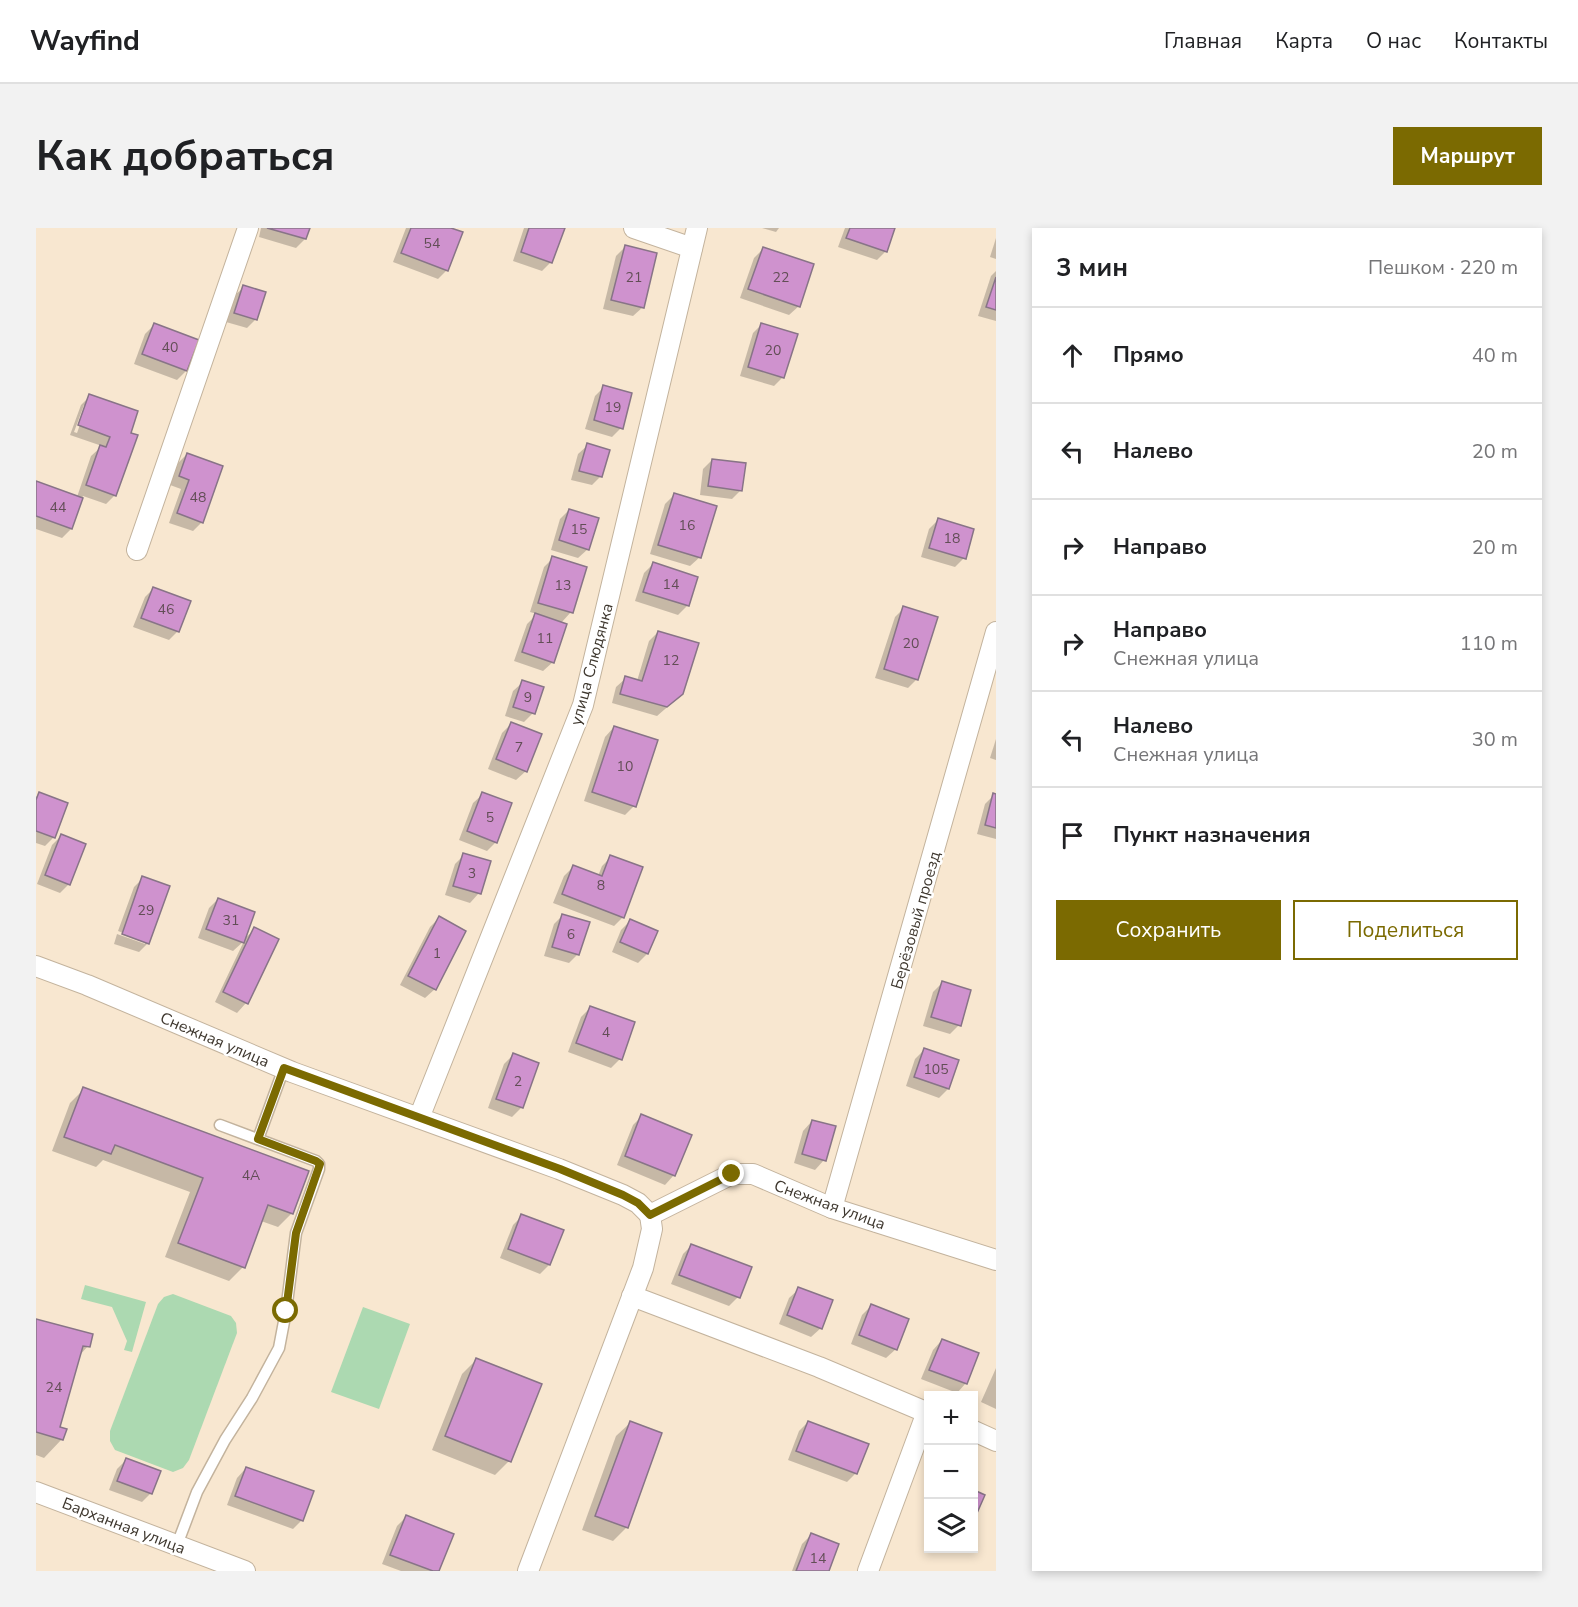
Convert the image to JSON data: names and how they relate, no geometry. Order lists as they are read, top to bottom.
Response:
{
  "streets": {
    "street": [
      "улица Слюдянка",
      "Берёзовый проезд",
      "Снежная улица",
      "Барханная улица"
    ]
  },
  "crossings": [
    ["улица Слюдянка", "Снежная улица"],
    ["Берёзовый проезд", "Снежная улица"]
  ],
  "house_numbers": [
    "54",
    "21",
    "22",
    "40",
    "20",
    "19",
    "48",
    "44",
    "16",
    "15",
    "18",
    "14",
    "13",
    "46",
    "11",
    "20",
    "12",
    "9",
    "7",
    "10",
    "5",
    "3",
    "8",
    "29",
    "31",
    "6",
    "1",
    "4",
    "105",
    "2",
    "4А",
    "24",
    "14"
  ],
  "page": {
    "header": "Wayfind",
    "nav": [
      "Главная",
      "Карта",
      "О нас",
      "Контакты"
    ],
    "buttons": [
      "Маршрут",
      ["Сохранить", "Поделиться"]
    ],
    "title": "Как добраться",
    "heading": ["3 мин", "Пешком · 220 m"],
    "list": [
      ["Прямо", "40 m"],
      ["Налево", "20 m"],
      ["Направо", "20 m"],
      ["Направо", "Снежная улица", "110 m"],
      ["Налево", "Снежная улица", "30 m"],
      "Пункт назначения"
    ],
    "map_buttons": ["+", "−"]
  }
}
